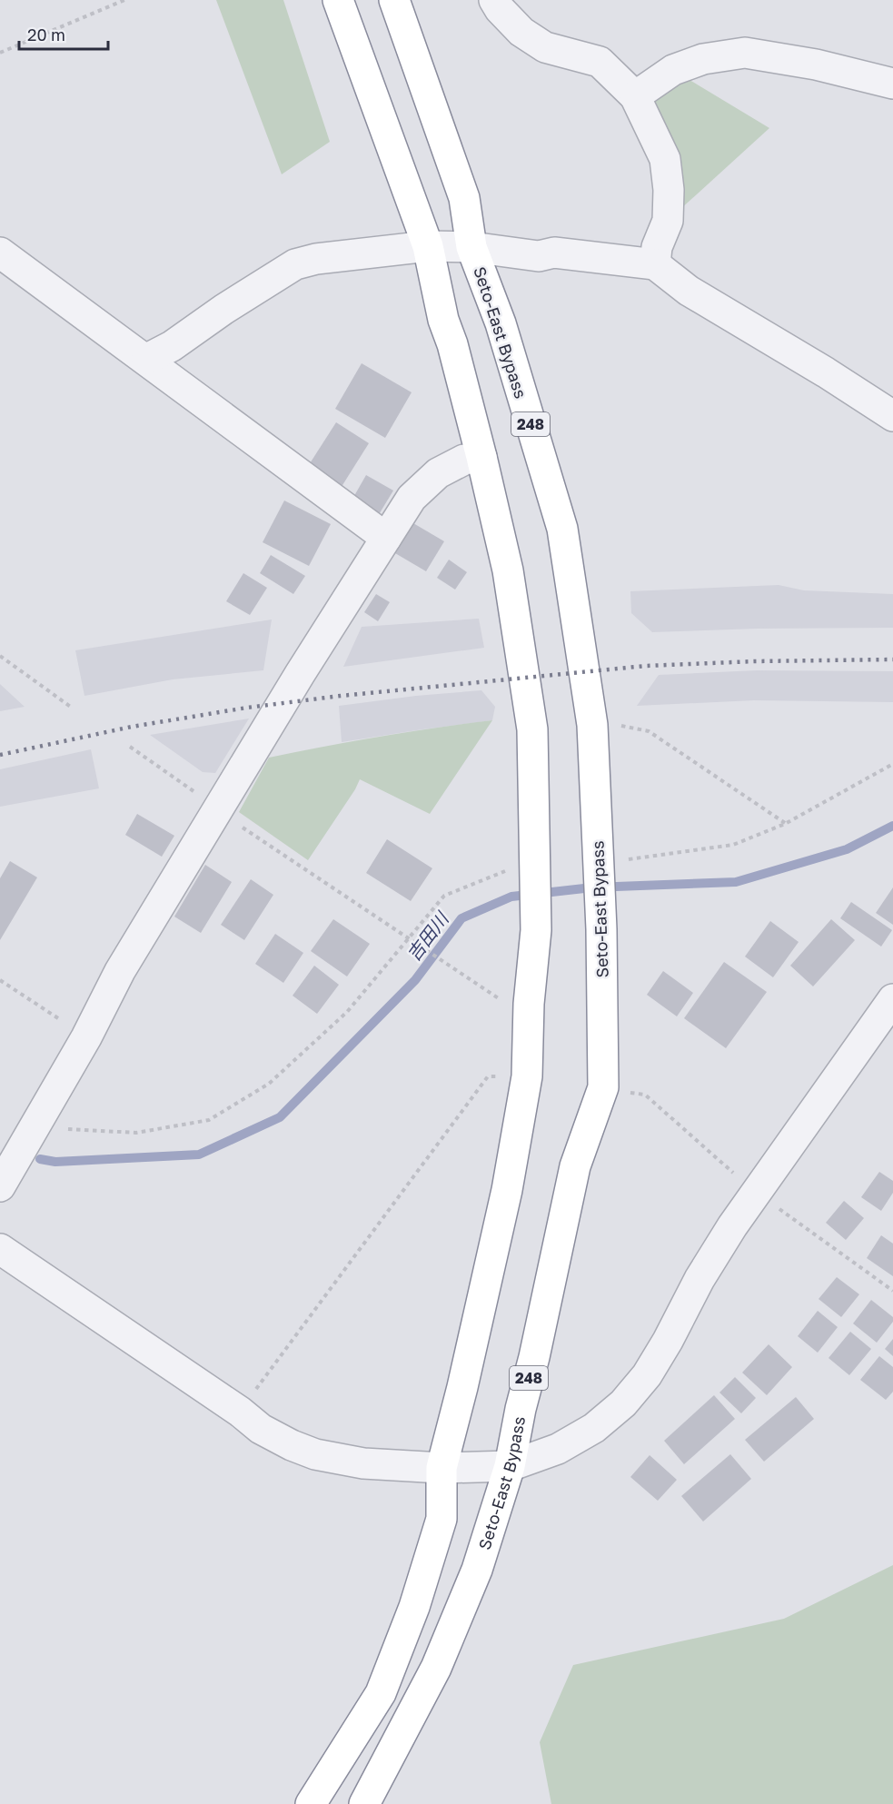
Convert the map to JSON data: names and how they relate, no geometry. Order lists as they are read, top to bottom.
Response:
{
  "streets": {
    "highway": ["Seto-East Bypass", "248"]
  },
  "water": ["吉田川"],
  "scale_bar": "20 m"
}
